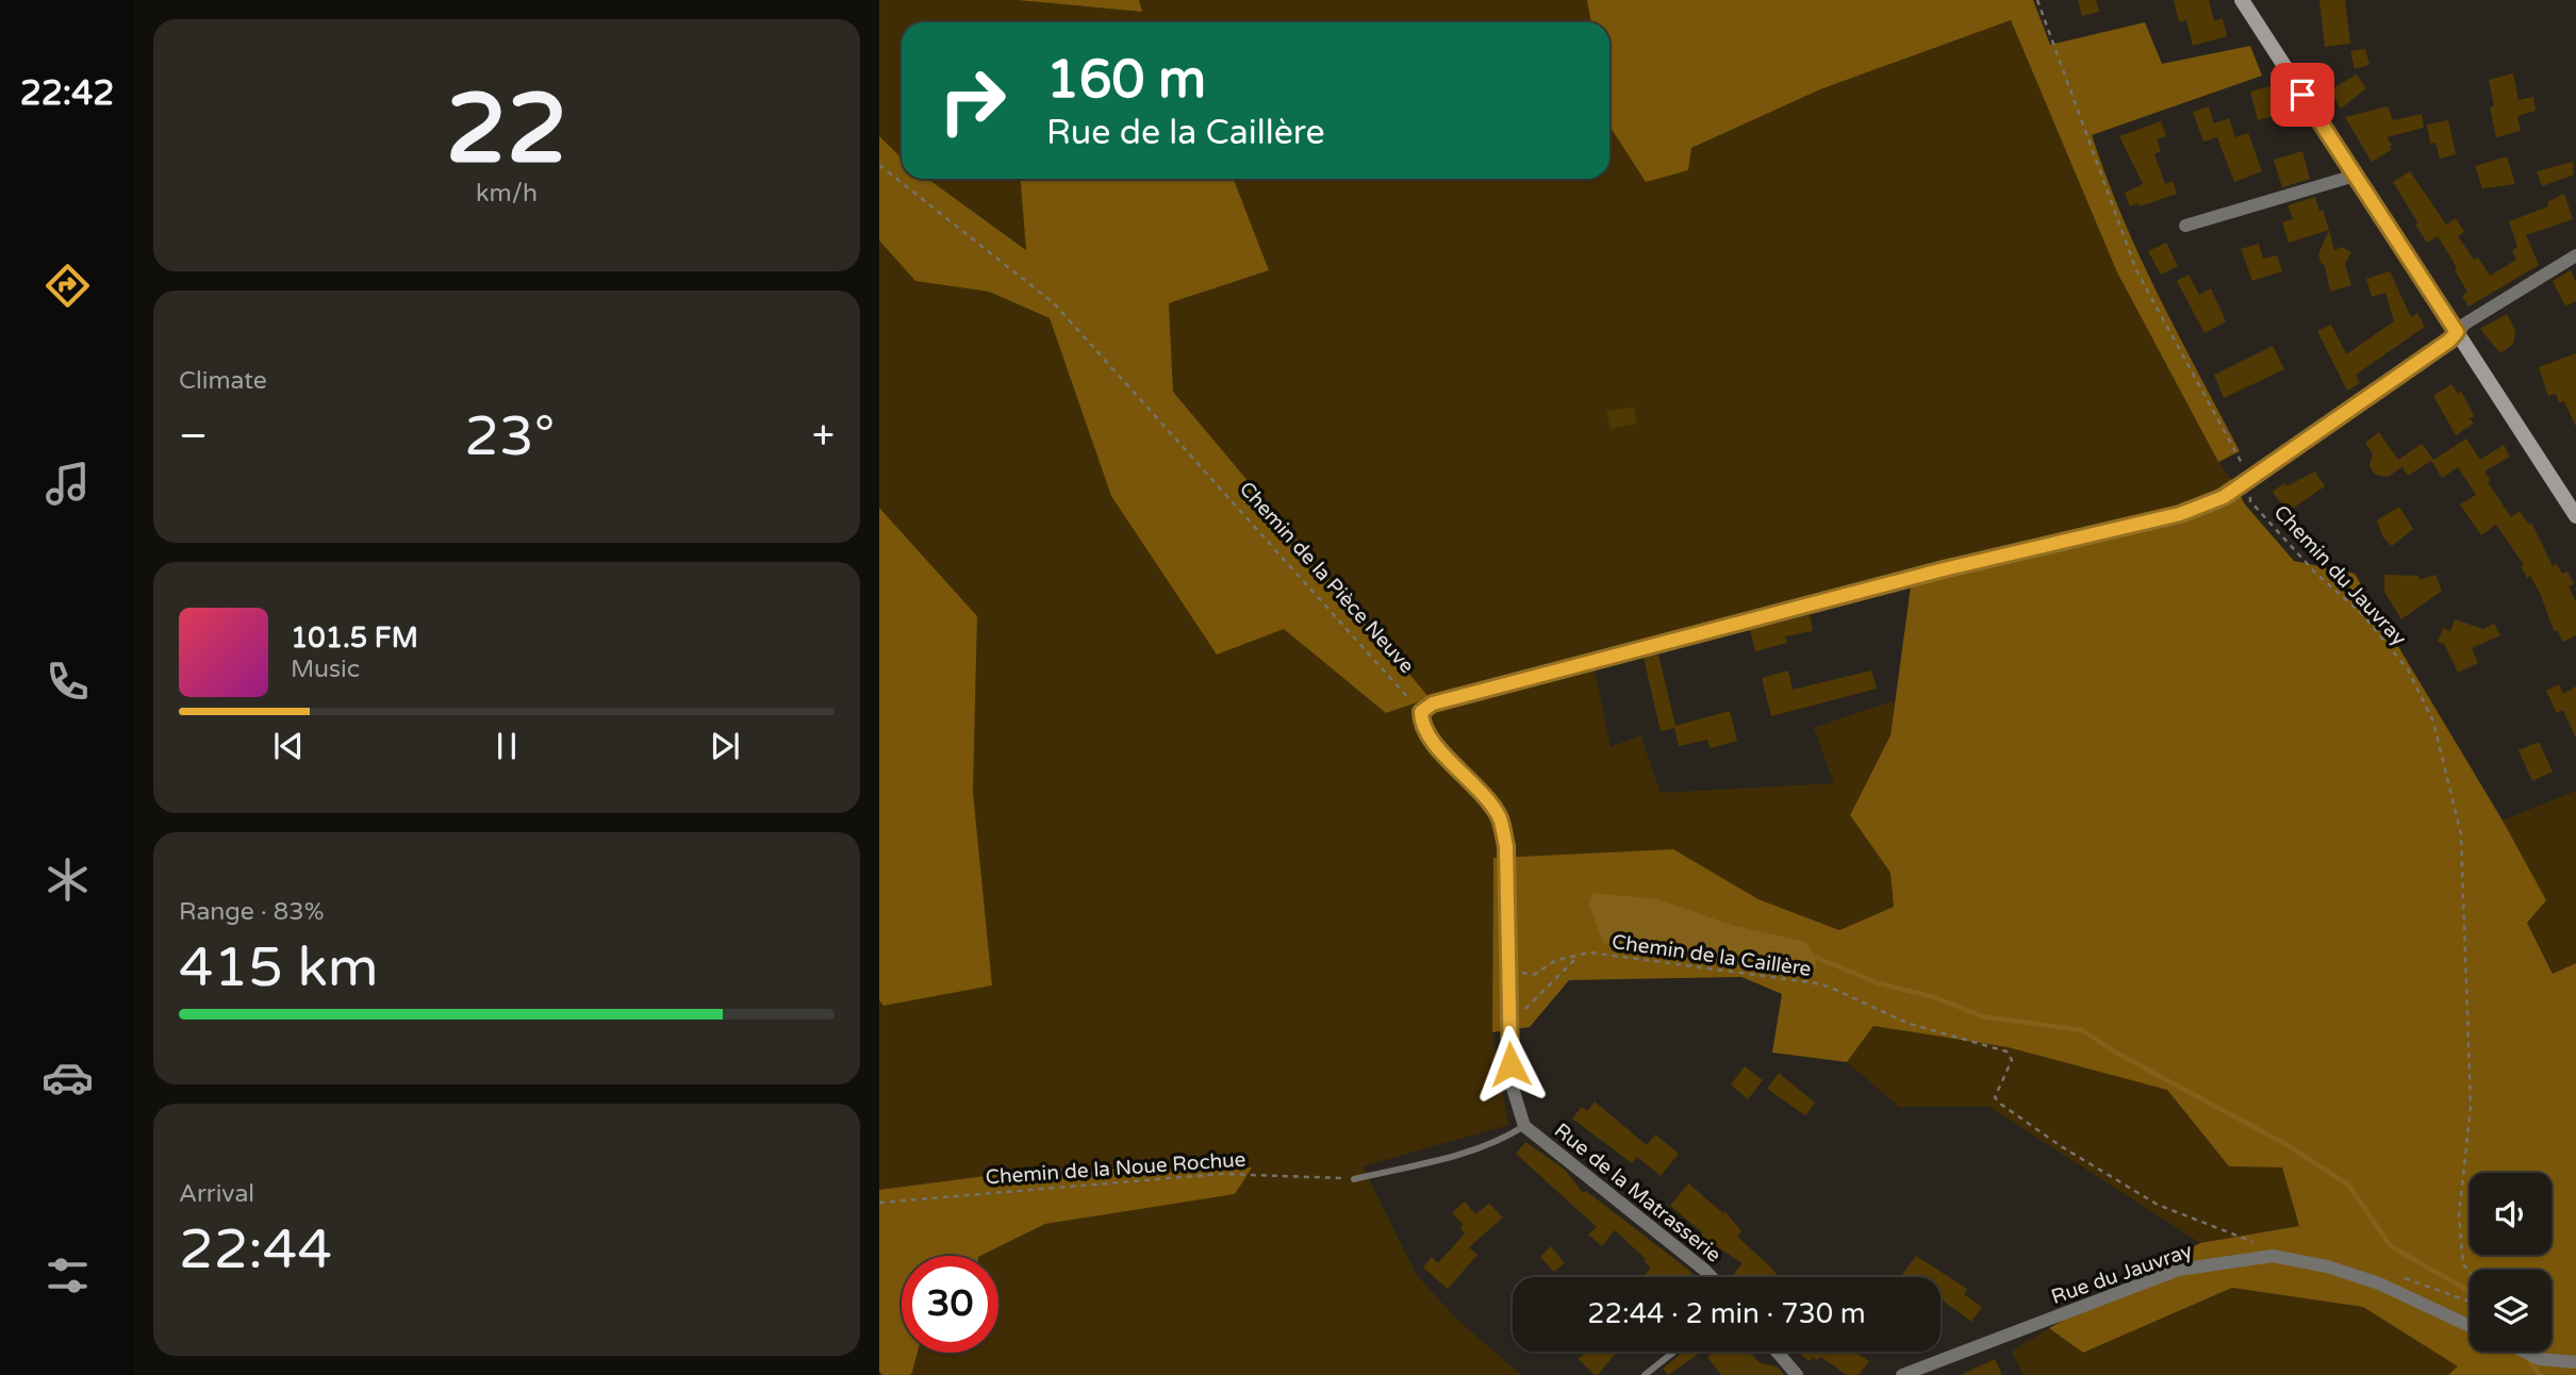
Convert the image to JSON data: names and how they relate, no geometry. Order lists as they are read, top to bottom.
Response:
{
  "streets": {
    "street": ["Rue de la Matrasserie", "Rue du Jauvray"],
    "path": [
      "Chemin du Jauvray",
      "Chemin de la Pièce Neuve",
      "Chemin de la Caillère",
      "Chemin de la Noue Rochue"
    ]
  },
  "page": {
    "tabs": "22:42",
    "tile": [
      ["22", "km/h"],
      "Climate",
      ["Range · 83%", "415 km"],
      ["Arrival", "22:44"]
    ],
    "turn": ["160 m", "Rue de la Caillère"],
    "heat": ["−", "23°", "+"],
    "song": ["101.5 FM", "Music"],
    "limit": "30",
    "trip": "22:44 · 2 min · 730 m"
  }
}
